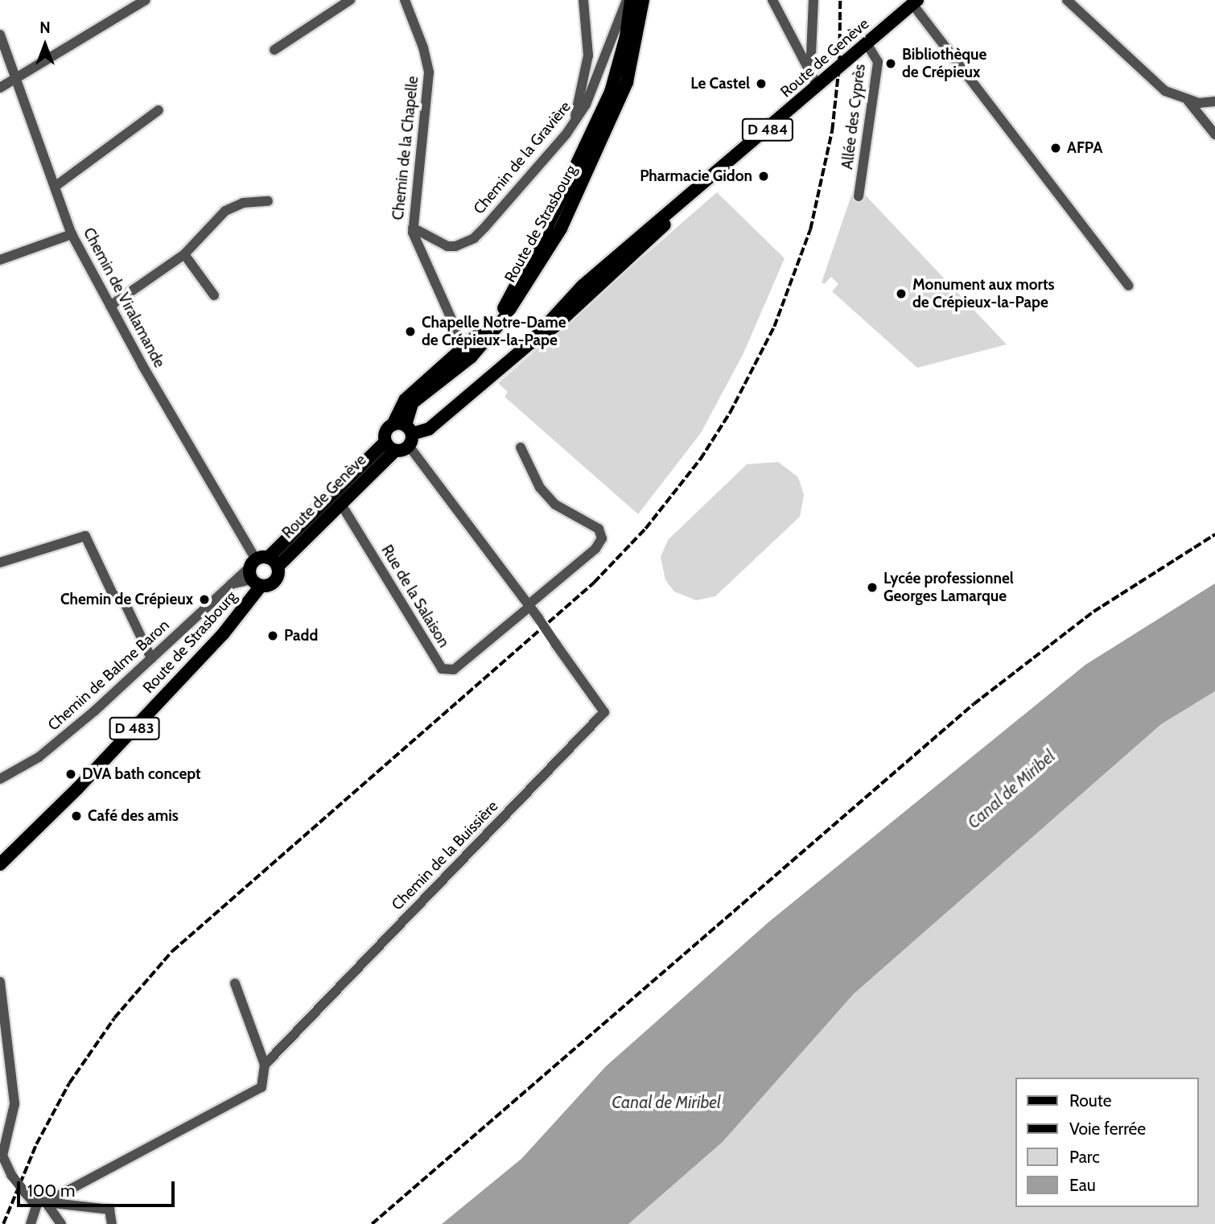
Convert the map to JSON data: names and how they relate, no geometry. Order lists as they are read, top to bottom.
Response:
{
  "streets": {
    "main road": [
      "Route de Genève",
      "D 484",
      "Route de Strasbourg",
      "D 483"
    ],
    "street": [
      "Allée des Cyprès",
      "Chemin de la Chapelle",
      "Chemin de la Gravière",
      "Chemin de Viralamande",
      "Rue de la Salaison",
      "Chemin de Balme Baron",
      "Chemin de la Buissière"
    ]
  },
  "crossings": [
    ["Route de Genève", "Allée des Cyprès"],
    ["Route de Genève", "Route de Strasbourg"],
    ["Route de Genève", "Chemin de Viralamande"],
    ["Route de Genève", "Rue de la Salaison"],
    ["Route de Genève", "Chemin de Balme Baron"],
    ["Route de Genève", "Chemin de la Buissière"],
    ["Chemin de la Chapelle", "Chemin de la Gravière"],
    ["Chemin de la Chapelle", "Route de Strasbourg"],
    ["Chemin de la Gravière", "Route de Strasbourg"],
    ["Route de Strasbourg", "Chemin de Viralamande"],
    ["Route de Strasbourg", "Chemin de Balme Baron"],
    ["Route de Strasbourg", "Chemin de la Buissière"],
    ["Chemin de Viralamande", "Chemin de Balme Baron"],
    ["Rue de la Salaison", "Chemin de la Buissière"]
  ],
  "water": ["Canal de Miribel"],
  "places": [
    "Bibliothèque de Crépieux",
    "Le Castel",
    "AFPA",
    "Pharmacie Gidon",
    "Monument aux morts de Crépieux-la-Pape",
    "Chapelle Notre-Dame de Crépieux-la-Pape",
    "Lycée professionnel Georges Lamarque",
    "Chemin de Crépieux",
    "Padd",
    "DVA bath concept",
    "Café des amis"
  ],
  "legend": [
    "Route",
    "Voie ferrée",
    "Parc",
    "Eau"
  ],
  "scale_bar": "100 m",
  "north": "top"
}
